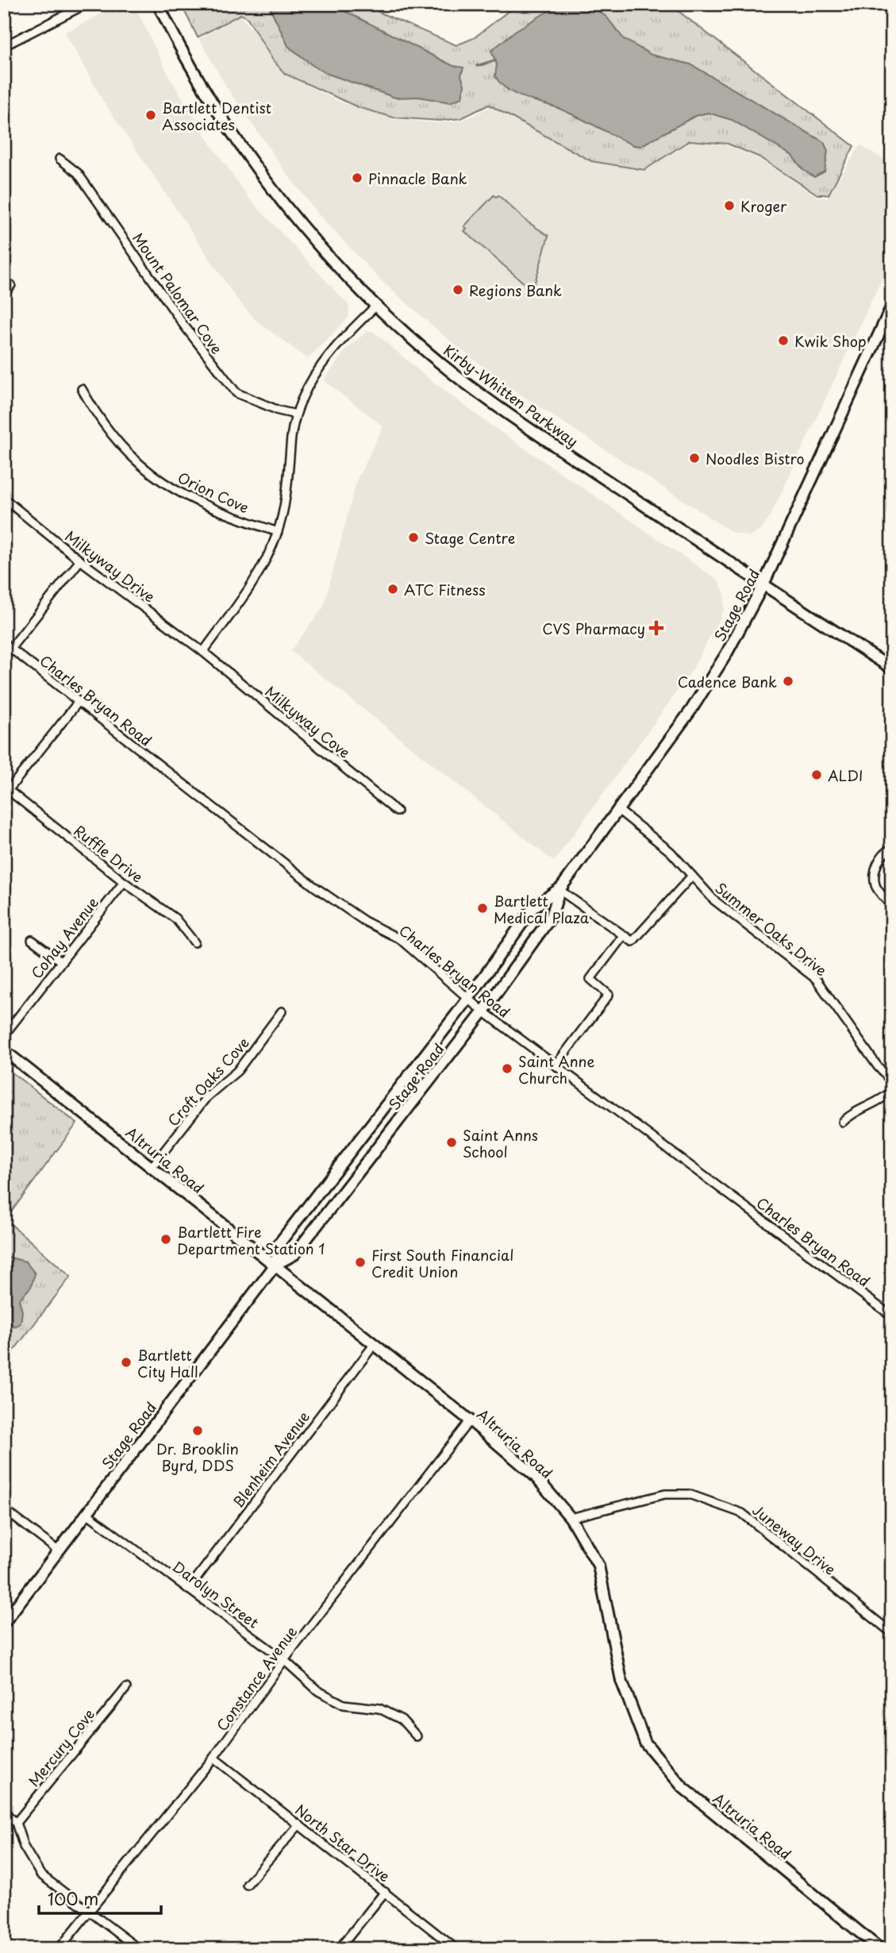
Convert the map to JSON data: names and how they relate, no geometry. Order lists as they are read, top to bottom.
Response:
{
  "streets": {
    "main road": ["Kirby-Whitten Parkway", "Stage Road", "Altruria Road"],
    "street": [
      "Mount Palomar Cove",
      "Orion Cove",
      "Milkyway Drive",
      "Charles Bryan Road",
      "Milkyway Cove",
      "Ruffle Drive",
      "Summer Oaks Drive",
      "Cohay Avenue",
      "Croft Oaks Cove",
      "Blenheim Avenue",
      "Juneway Drive",
      "Darolyn Street",
      "Constance Avenue",
      "Mercury Cove",
      "North Star Drive"
    ]
  },
  "crossings": [
    ["Kirby-Whitten Parkway", "Stage Road"],
    ["Milkyway Drive", "Milkyway Cove"],
    ["Stage Road", "Charles Bryan Road"],
    ["Stage Road", "Summer Oaks Drive"],
    ["Stage Road", "Altruria Road"],
    ["Stage Road", "Darolyn Street"],
    ["Ruffle Drive", "Cohay Avenue"],
    ["Croft Oaks Cove", "Altruria Road"],
    ["Altruria Road", "Blenheim Avenue"],
    ["Altruria Road", "Juneway Drive"],
    ["Altruria Road", "Constance Avenue"],
    ["Blenheim Avenue", "Darolyn Street"],
    ["Darolyn Street", "Constance Avenue"],
    ["Constance Avenue", "North Star Drive"]
  ],
  "places": {
    "other": [
      "Bartlett Dentist Associates",
      "Pinnacle Bank",
      "Kroger",
      "Regions Bank",
      "Kwik Shop",
      "Noodles Bistro",
      "Stage Centre",
      "ATC Fitness",
      "Cadence Bank",
      "ALDI",
      "Bartlett Medical Plaza",
      "Saint Anne Church",
      "Saint Anns School",
      "Bartlett Fire Department Station 1",
      "First South Financial Credit Union",
      "Bartlett City Hall",
      "Dr. Brooklin Byrd, DDS"
    ],
    "health": ["CVS Pharmacy"]
  },
  "scale_bar": "100 m"
}
